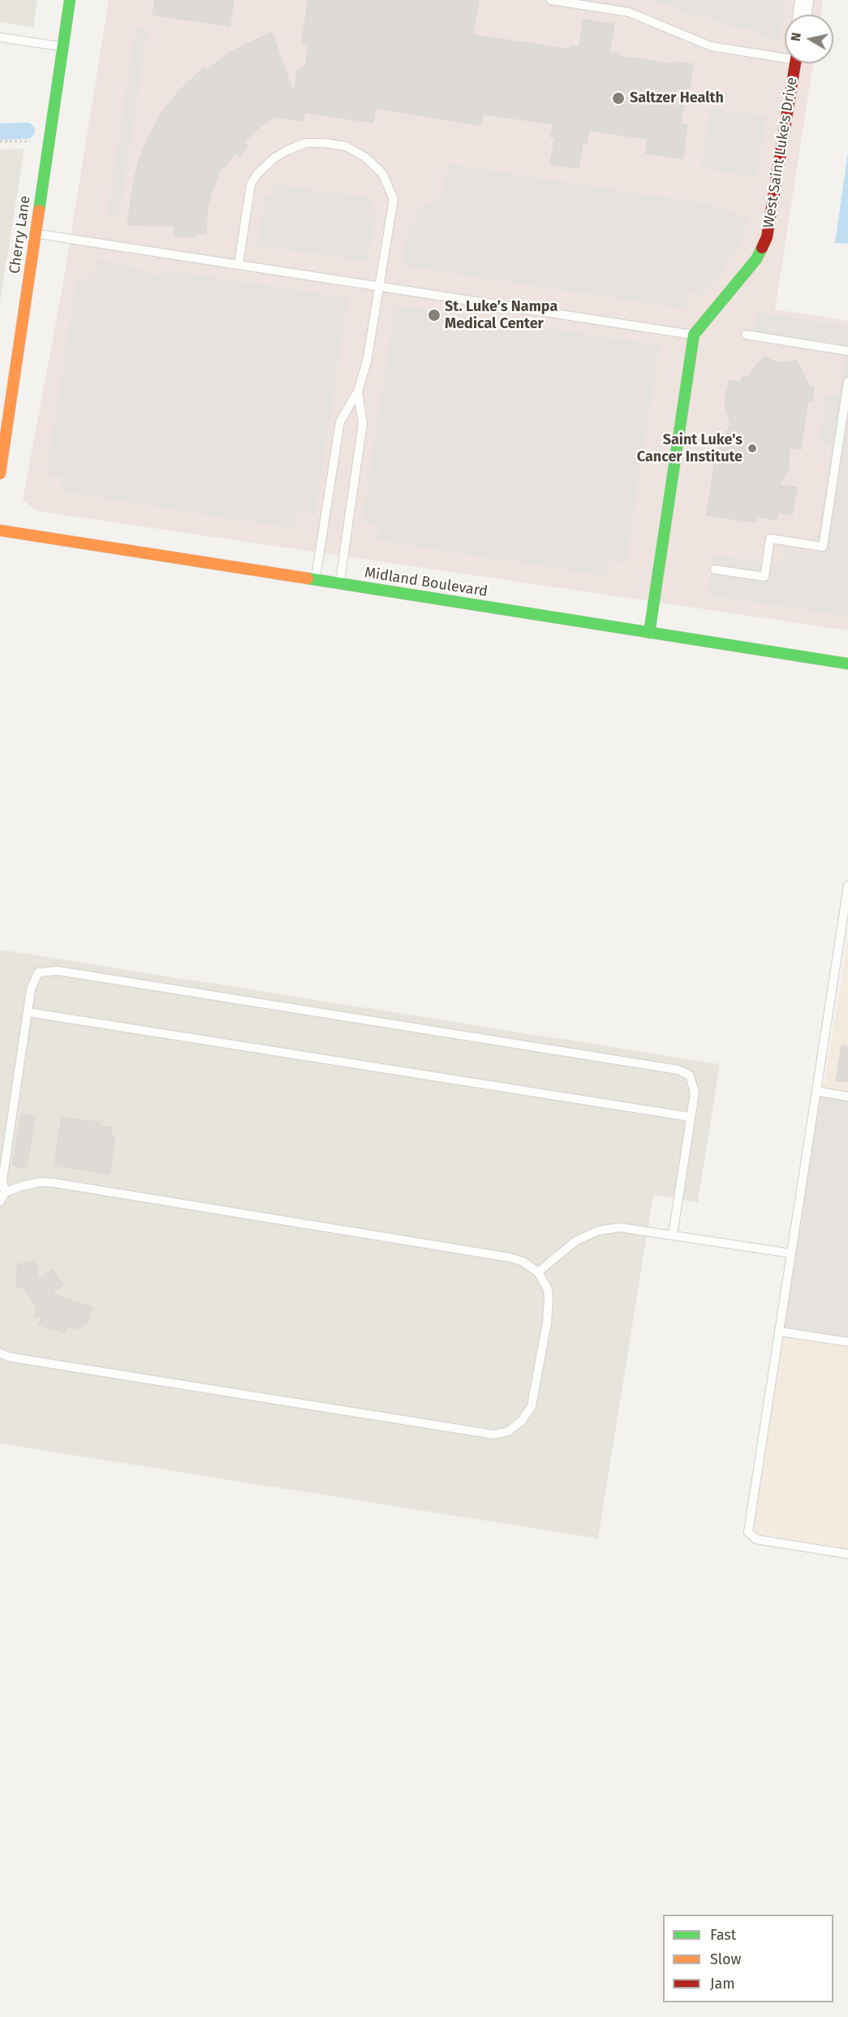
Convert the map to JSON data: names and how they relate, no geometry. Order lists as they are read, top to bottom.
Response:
{
  "streets": {
    "main road": ["West Saint Luke's Drive", "Cherry Lane", "Midland Boulevard"]
  },
  "places": ["Saltzer Health", "St. Luke’s Nampa Medical Center", "Saint Luke's Cancer Institute"],
  "legend": ["Fast", "Slow", "Jam"],
  "north": "left"
}
